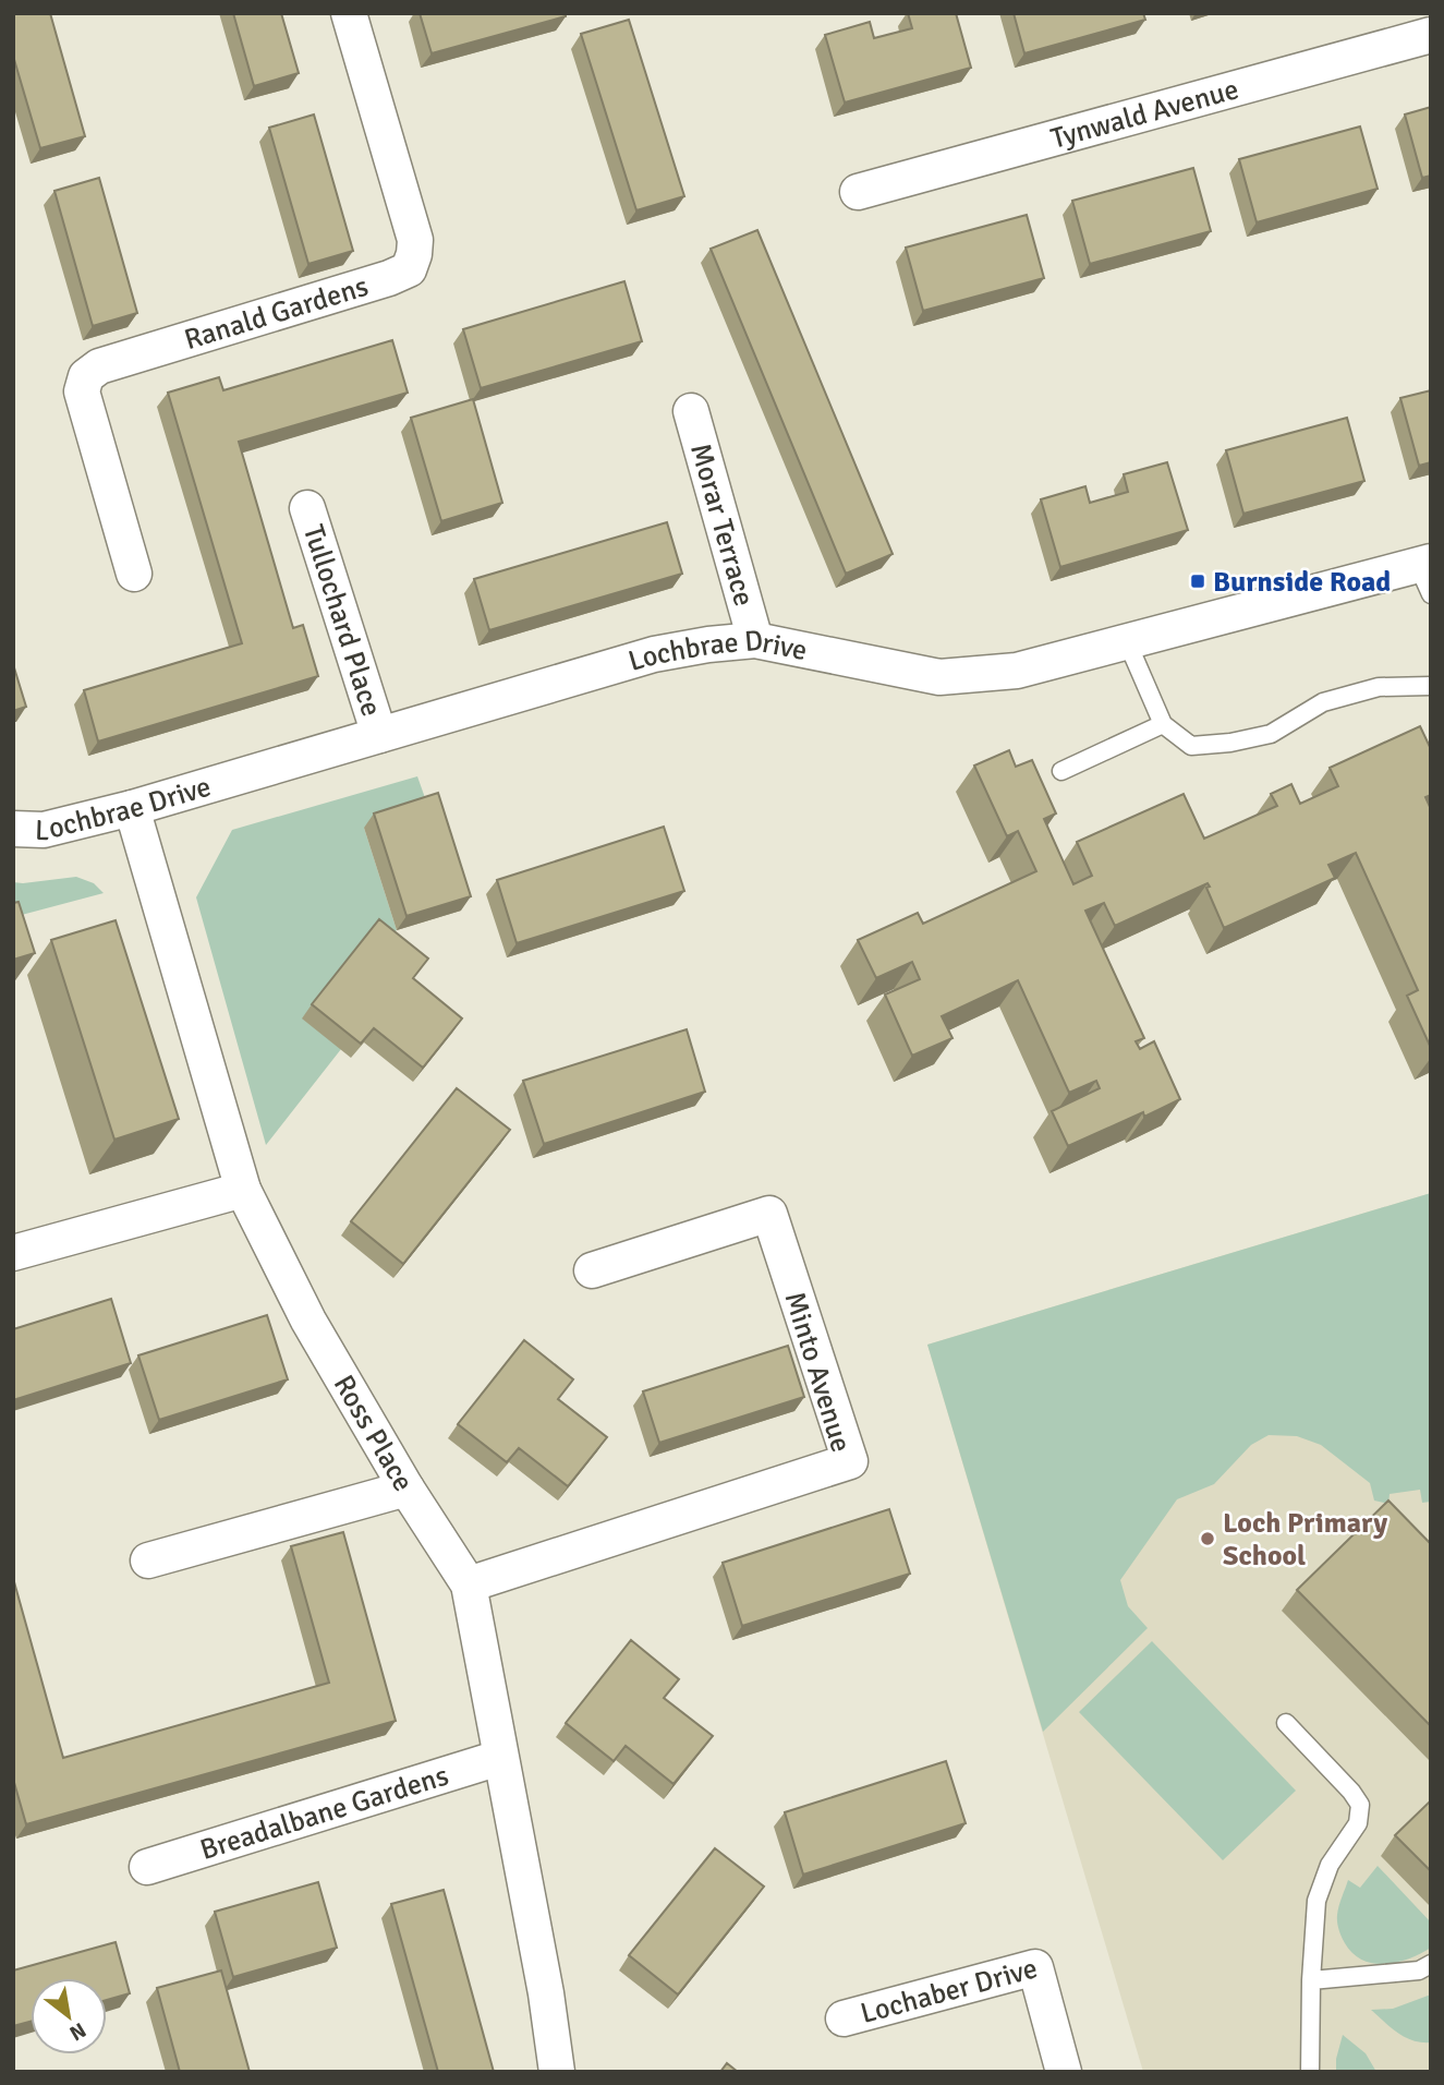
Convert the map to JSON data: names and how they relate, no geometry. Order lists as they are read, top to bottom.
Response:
{
  "streets": {
    "street": [
      "Tynwald Avenue",
      "Ranald Gardens",
      "Morar Terrace",
      "Tullochard Place",
      "Lochbrae Drive",
      "Minto Avenue",
      "Ross Place",
      "Breadalbane Gardens",
      "Lochaber Drive"
    ]
  },
  "crossings": [
    ["Morar Terrace", "Lochbrae Drive"],
    ["Tullochard Place", "Lochbrae Drive"],
    ["Lochbrae Drive", "Ross Place"],
    ["Minto Avenue", "Ross Place"],
    ["Ross Place", "Breadalbane Gardens"]
  ],
  "places": {
    "transit": ["Burnside Road"],
    "other": ["Loch Primary School"]
  },
  "north": "bottom right"
}
